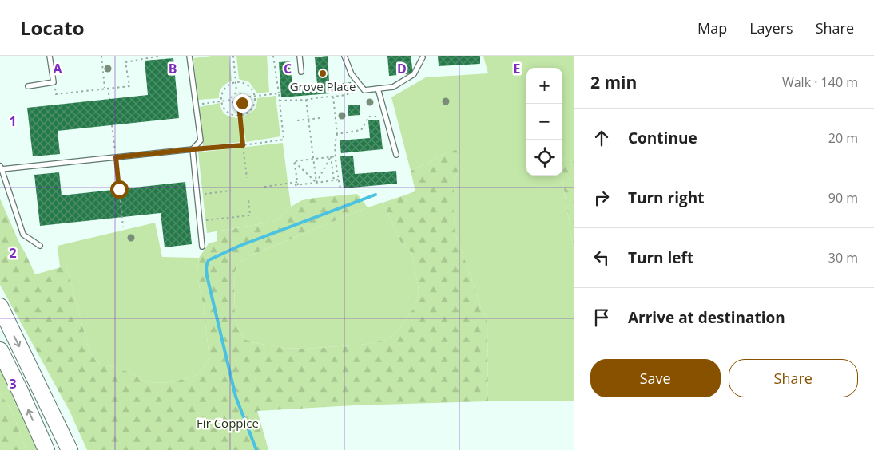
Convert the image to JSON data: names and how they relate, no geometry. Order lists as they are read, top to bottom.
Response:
{
  "parks": ["Fir Coppice"],
  "places": ["Grove Place"],
  "page": {
    "header": "Locato",
    "nav": ["Map", "Layers", "Share"],
    "heading": ["2 min", "Walk · 140 m"],
    "map_buttons": ["+", "−"],
    "list": [
      ["Continue", "20 m"],
      ["Turn right", "90 m"],
      ["Turn left", "30 m"],
      "Arrive at destination"
    ],
    "buttons": ["Save", "Share"]
  },
  "grid": {
    "columns": [
      "A",
      "B",
      "C",
      "D",
      "E"
    ],
    "rows": ["1", "2", "3"]
  }
}
